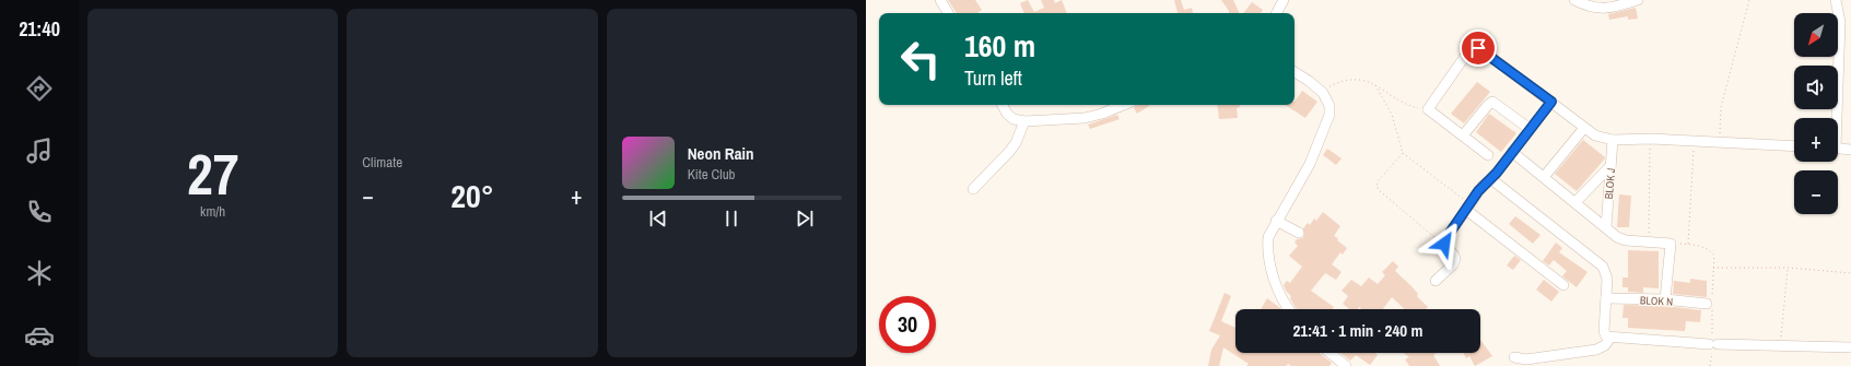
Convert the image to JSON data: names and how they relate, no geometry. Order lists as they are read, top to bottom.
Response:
{
  "streets": {
    "street": ["BLOK J", "BLOK N"]
  },
  "north": "bottom left",
  "page": {
    "tabs": "21:40",
    "tile": [
      ["27", "km/h"],
      "Climate"
    ],
    "map_buttons": ["+", "−"],
    "turn": ["160 m", "Turn left"],
    "song": ["Neon Rain", "Kite Club"],
    "heat": ["−", "20°", "+"],
    "limit": "30",
    "trip": "21:41 · 1 min · 240 m"
  }
}
